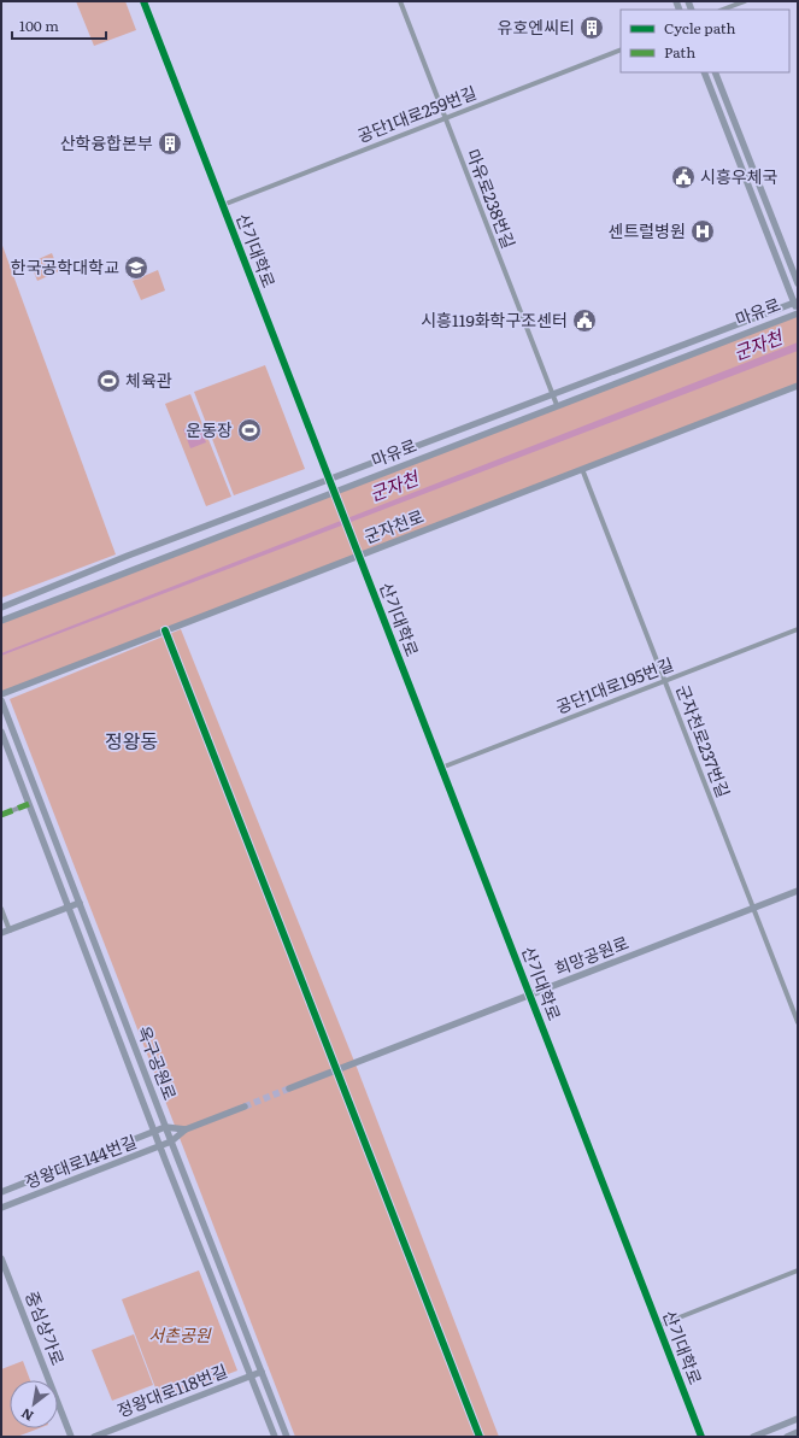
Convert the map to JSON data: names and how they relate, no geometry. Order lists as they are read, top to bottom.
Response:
{
  "streets": {
    "street": [
      "공단1대로259번길",
      "마유로238번길",
      "산기대학로",
      "마유로",
      "군자천로",
      "공단1대로195번길",
      "군자천로237번길",
      "희망공원로",
      "옥구공원로",
      "정왕대로144번길",
      "중심상가로",
      "정왕대로118번길"
    ]
  },
  "crossings": [
    ["공단1대로259번길", "마유로238번길"],
    ["공단1대로259번길", "산기대학로"],
    ["마유로238번길", "마유로"],
    ["산기대학로", "마유로"],
    ["산기대학로", "군자천로"],
    ["산기대학로", "공단1대로195번길"],
    ["산기대학로", "희망공원로"],
    ["군자천로", "군자천로237번길"],
    ["공단1대로195번길", "군자천로237번길"],
    ["군자천로237번길", "희망공원로"],
    ["옥구공원로", "정왕대로144번길"],
    ["옥구공원로", "정왕대로118번길"]
  ],
  "districts": ["정왕동"],
  "water": ["군자천"],
  "parks": ["서촌공원"],
  "places": {
    "building": ["유호엔씨티", "산학융합본부"],
    "public building": ["시흥우체국", "시흥119화학구조센터"],
    "hospital": ["센트럴병원"],
    "school or university": ["한국공학대학교"],
    "sports": ["체육관", "운동장"]
  },
  "legend": ["Cycle path", "Path"],
  "scale_bar": "100 m",
  "north": "bottom left"
}
